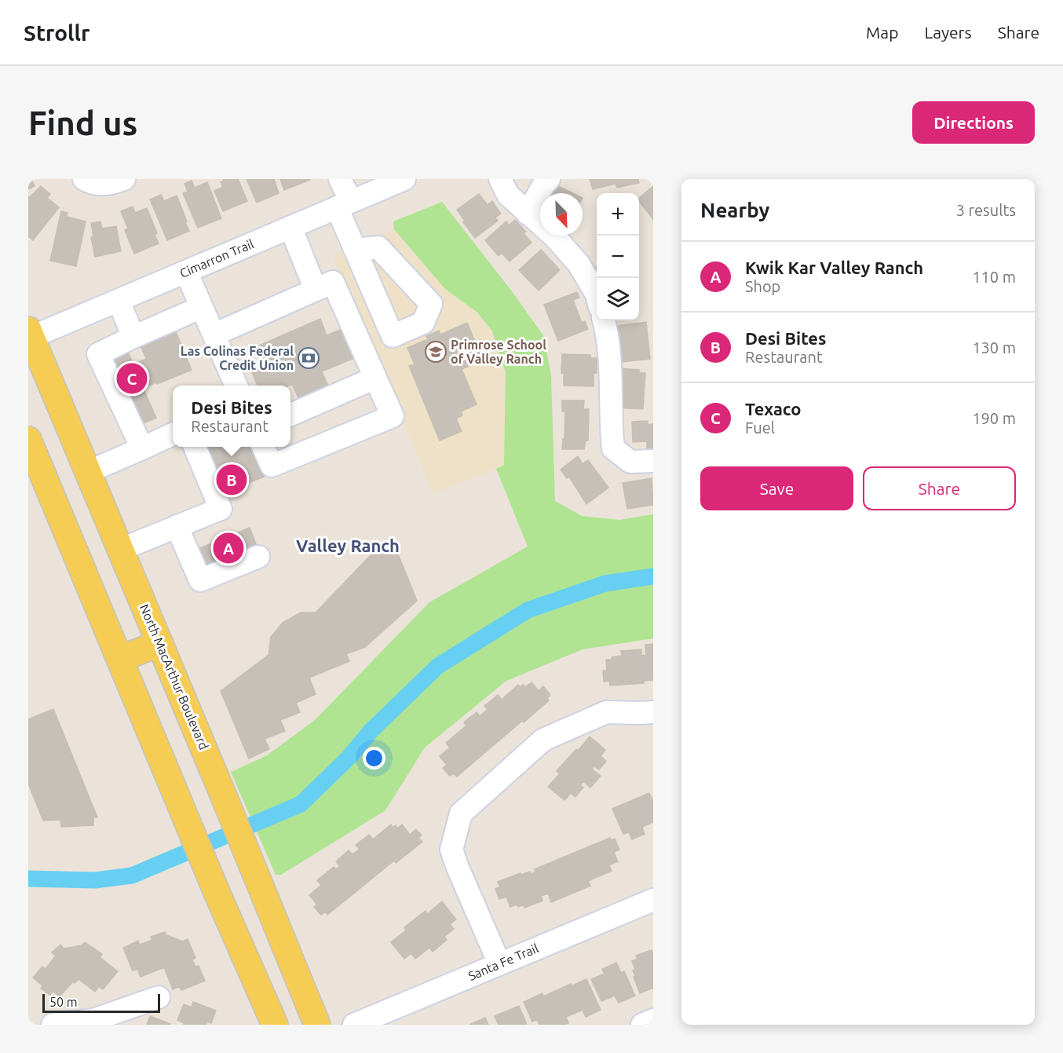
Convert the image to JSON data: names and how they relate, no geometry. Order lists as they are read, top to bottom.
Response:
{
  "streets": {
    "main road": ["North MacArthur Boulevard"],
    "street": ["Cimarron Trail", "Santa Fe Trail"]
  },
  "crossings": [
    ["Cimarron Trail", "North MacArthur Boulevard"]
  ],
  "districts": ["Valley Ranch"],
  "places": {
    "school or university": ["Primrose School of Valley Ranch"],
    "bank": ["Las Colinas Federal Credit Union"]
  },
  "scale_bar": "50 m",
  "north": "bottom right",
  "page": {
    "header": "Strollr",
    "nav": ["Map", "Layers", "Share"],
    "buttons": [
      "Directions",
      ["Save", "Share"]
    ],
    "title": "Find us",
    "heading": ["Nearby", "3 results"],
    "map_buttons": ["+", "−"],
    "list": [
      {
        "mark": "A",
        "name": "Kwik Kar Valley Ranch",
        "note": "Shop",
        "value": "110 m"
      },
      {
        "mark": "B",
        "name": "Desi Bites",
        "note": "Restaurant",
        "value": "130 m"
      },
      {
        "mark": "C",
        "name": "Texaco",
        "note": "Fuel",
        "value": "190 m"
      }
    ],
    "pins": ["C", "B", "A"],
    "popup": ["Desi Bites", "Restaurant"],
    "scale": "50 m"
  }
}
